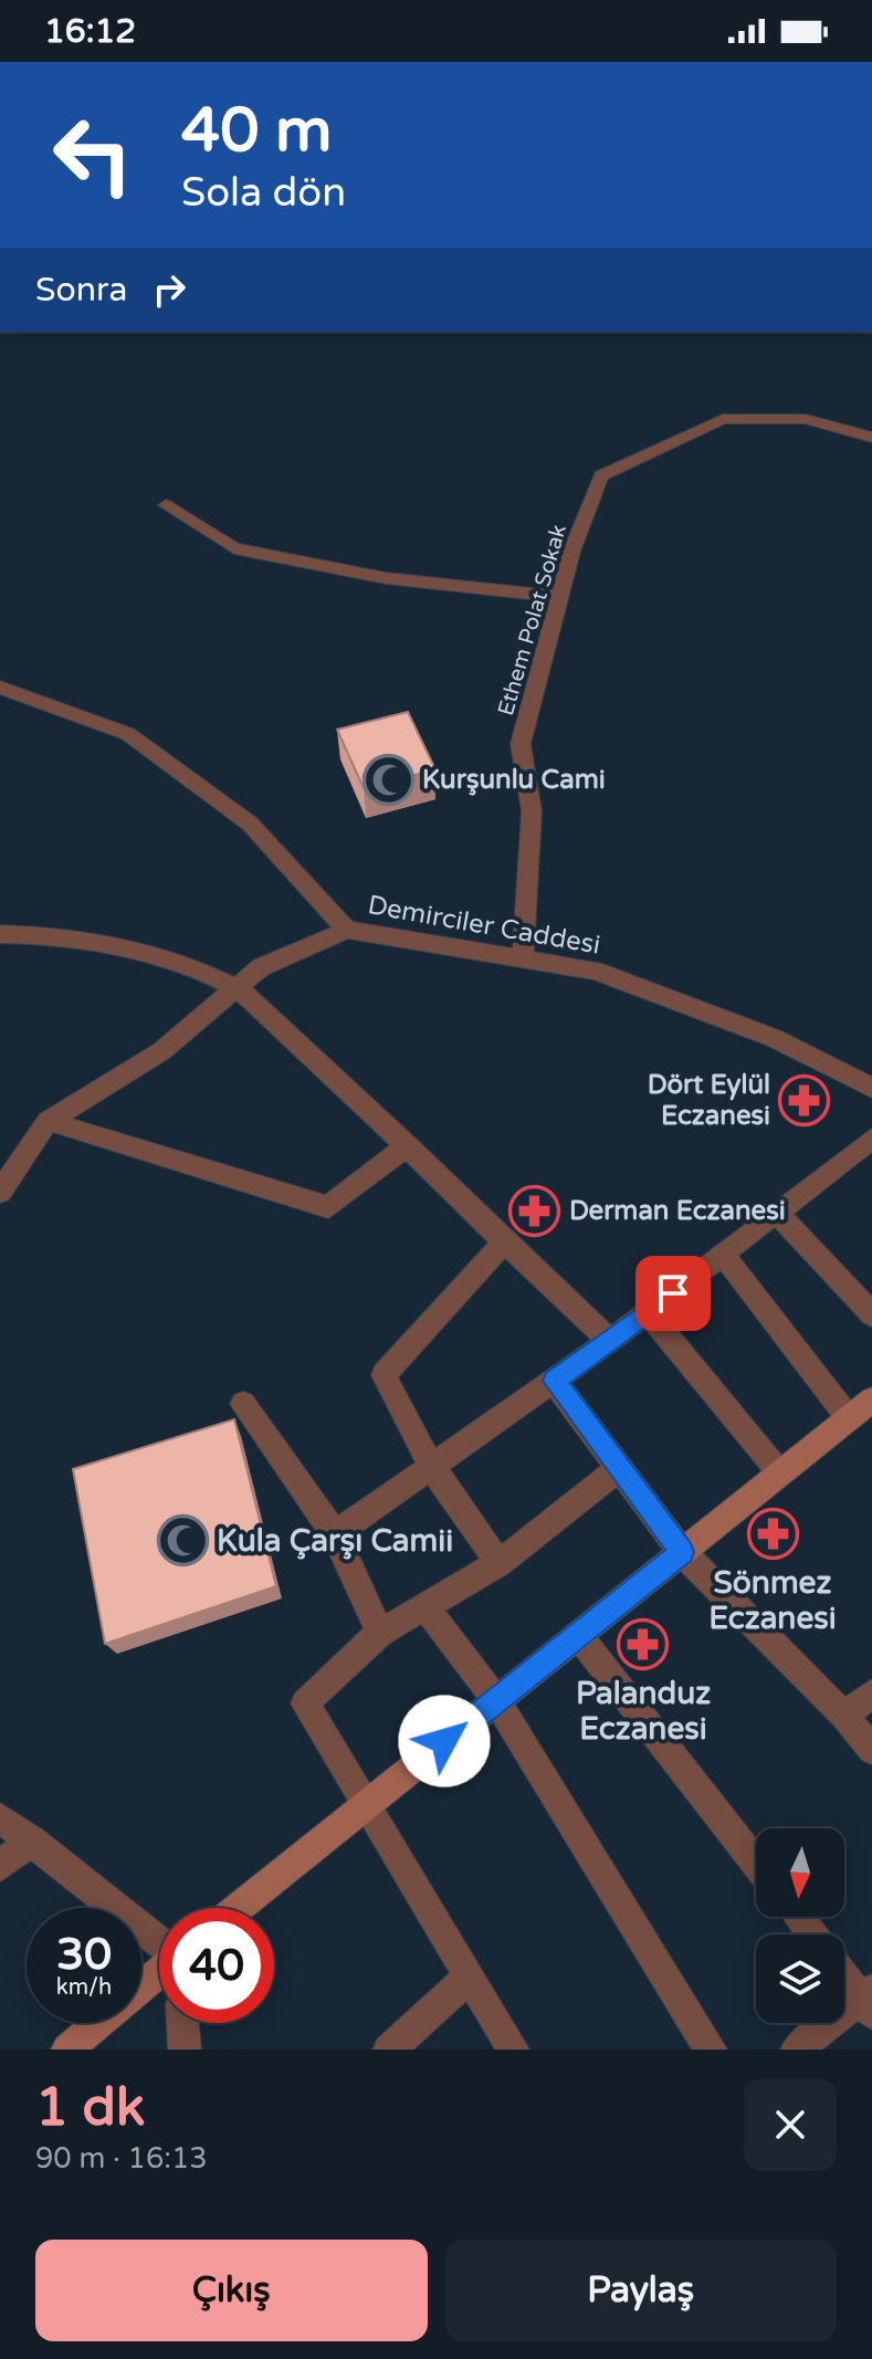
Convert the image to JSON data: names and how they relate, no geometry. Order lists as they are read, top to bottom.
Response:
{
  "streets": {
    "street": ["Ethem Polat Sokak", "Demirciler Caddesi"]
  },
  "crossings": [
    ["Ethem Polat Sokak", "Demirciler Caddesi"]
  ],
  "places": {
    "mosque": ["Kurşunlu Cami", "Kula Çarşı Camii"],
    "pharmacy": [
      "Dört Eylül Eczanesi",
      "Derman Eczanesi",
      "Sönmez Eczanesi",
      "Palanduz Eczanesi"
    ]
  },
  "north": "bottom",
  "page": {
    "status": "16:12",
    "turn": ["40 m", "Sola dön"],
    "then": "Sonra",
    "speed": "30 km/h",
    "limit": "40",
    "heading": ["1 dk", "90 m · 16:13"],
    "buttons": ["Çıkış", "Paylaş"]
  }
}
